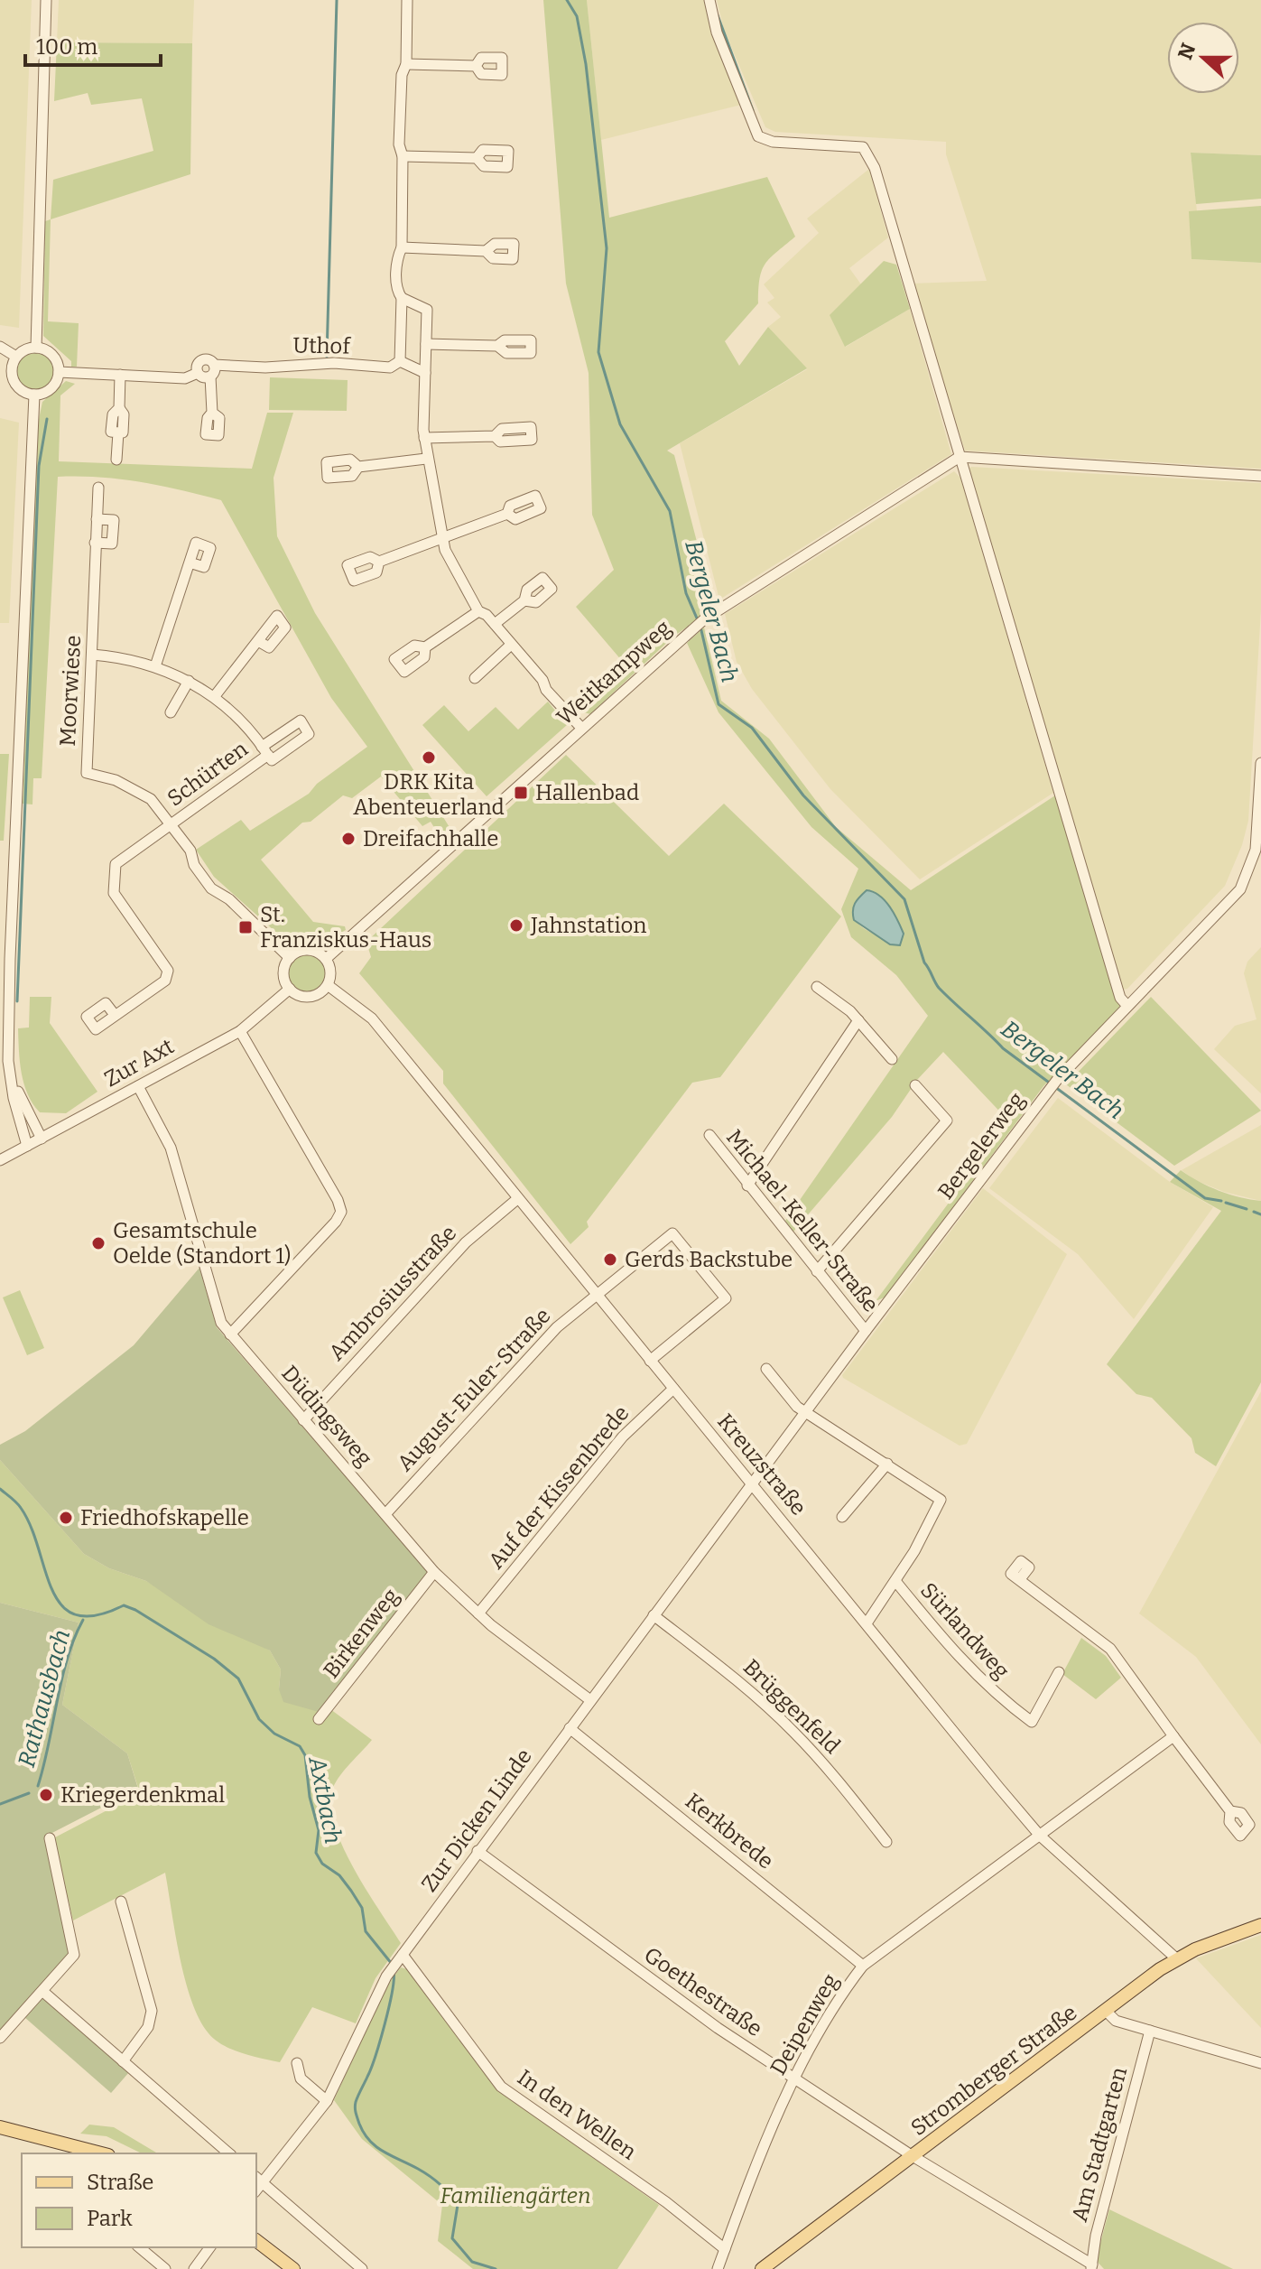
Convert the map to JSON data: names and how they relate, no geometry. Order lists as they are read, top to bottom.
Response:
{
  "streets": {
    "main road": ["Stromberger Straße"],
    "street": [
      "Uthof",
      "Weitkampweg",
      "Moorwiese",
      "Schürten",
      "Zur Axt",
      "Bergelerweg",
      "Michael-Keller-Straße",
      "Ambrosiusstraße",
      "August-Euler-Straße",
      "Düdingsweg",
      "Kreuzstraße",
      "Auf der Kissenbrede",
      "Sürlandweg",
      "Birkenweg",
      "Brüggenfeld",
      "Zur Dicken Linde",
      "Kerkbrede",
      "Goethestraße",
      "Deipenweg",
      "In den Wellen",
      "Am Stadtgarten"
    ]
  },
  "crossings": [
    ["Weitkampweg", "Moorwiese"],
    ["Weitkampweg", "Zur Axt"],
    ["Weitkampweg", "Kreuzstraße"],
    ["Moorwiese", "Schürten"],
    ["Moorwiese", "Zur Axt"],
    ["Moorwiese", "Kreuzstraße"],
    ["Zur Axt", "Düdingsweg"],
    ["Zur Axt", "Kreuzstraße"],
    ["Bergelerweg", "Michael-Keller-Straße"],
    ["Bergelerweg", "Kreuzstraße"],
    ["Bergelerweg", "Zur Dicken Linde"],
    ["Ambrosiusstraße", "Düdingsweg"],
    ["Ambrosiusstraße", "Kreuzstraße"],
    ["August-Euler-Straße", "Düdingsweg"],
    ["August-Euler-Straße", "Kreuzstraße"],
    ["Düdingsweg", "Auf der Kissenbrede"],
    ["Düdingsweg", "Birkenweg"],
    ["Düdingsweg", "Zur Dicken Linde"],
    ["Kreuzstraße", "Auf der Kissenbrede"],
    ["Kreuzstraße", "Sürlandweg"],
    ["Kreuzstraße", "Zur Dicken Linde"],
    ["Kreuzstraße", "Deipenweg"],
    ["Kreuzstraße", "Stromberger Straße"],
    ["Brüggenfeld", "Zur Dicken Linde"],
    ["Zur Dicken Linde", "Kerkbrede"],
    ["Zur Dicken Linde", "Goethestraße"],
    ["Zur Dicken Linde", "In den Wellen"],
    ["Kerkbrede", "Deipenweg"],
    ["Goethestraße", "Deipenweg"],
    ["Goethestraße", "Stromberger Straße"],
    ["Goethestraße", "Am Stadtgarten"],
    ["Deipenweg", "In den Wellen"]
  ],
  "water": ["Bergeler Bach", "Rathausbach", "Axtbach"],
  "parks": ["Familiengärten"],
  "places": {
    "other": [
      "DRK Kita Abenteuerland",
      "Dreifachhalle",
      "Jahnstation",
      "Gesamtschule Oelde (Standort 1)",
      "Gerds Backstube",
      "Friedhofskapelle",
      "Kriegerdenkmal"
    ],
    "transit": ["Hallenbad", "St. Franziskus-Haus"]
  },
  "legend": ["Straße", "Park"],
  "scale_bar": "100 m",
  "north": "left"
}
